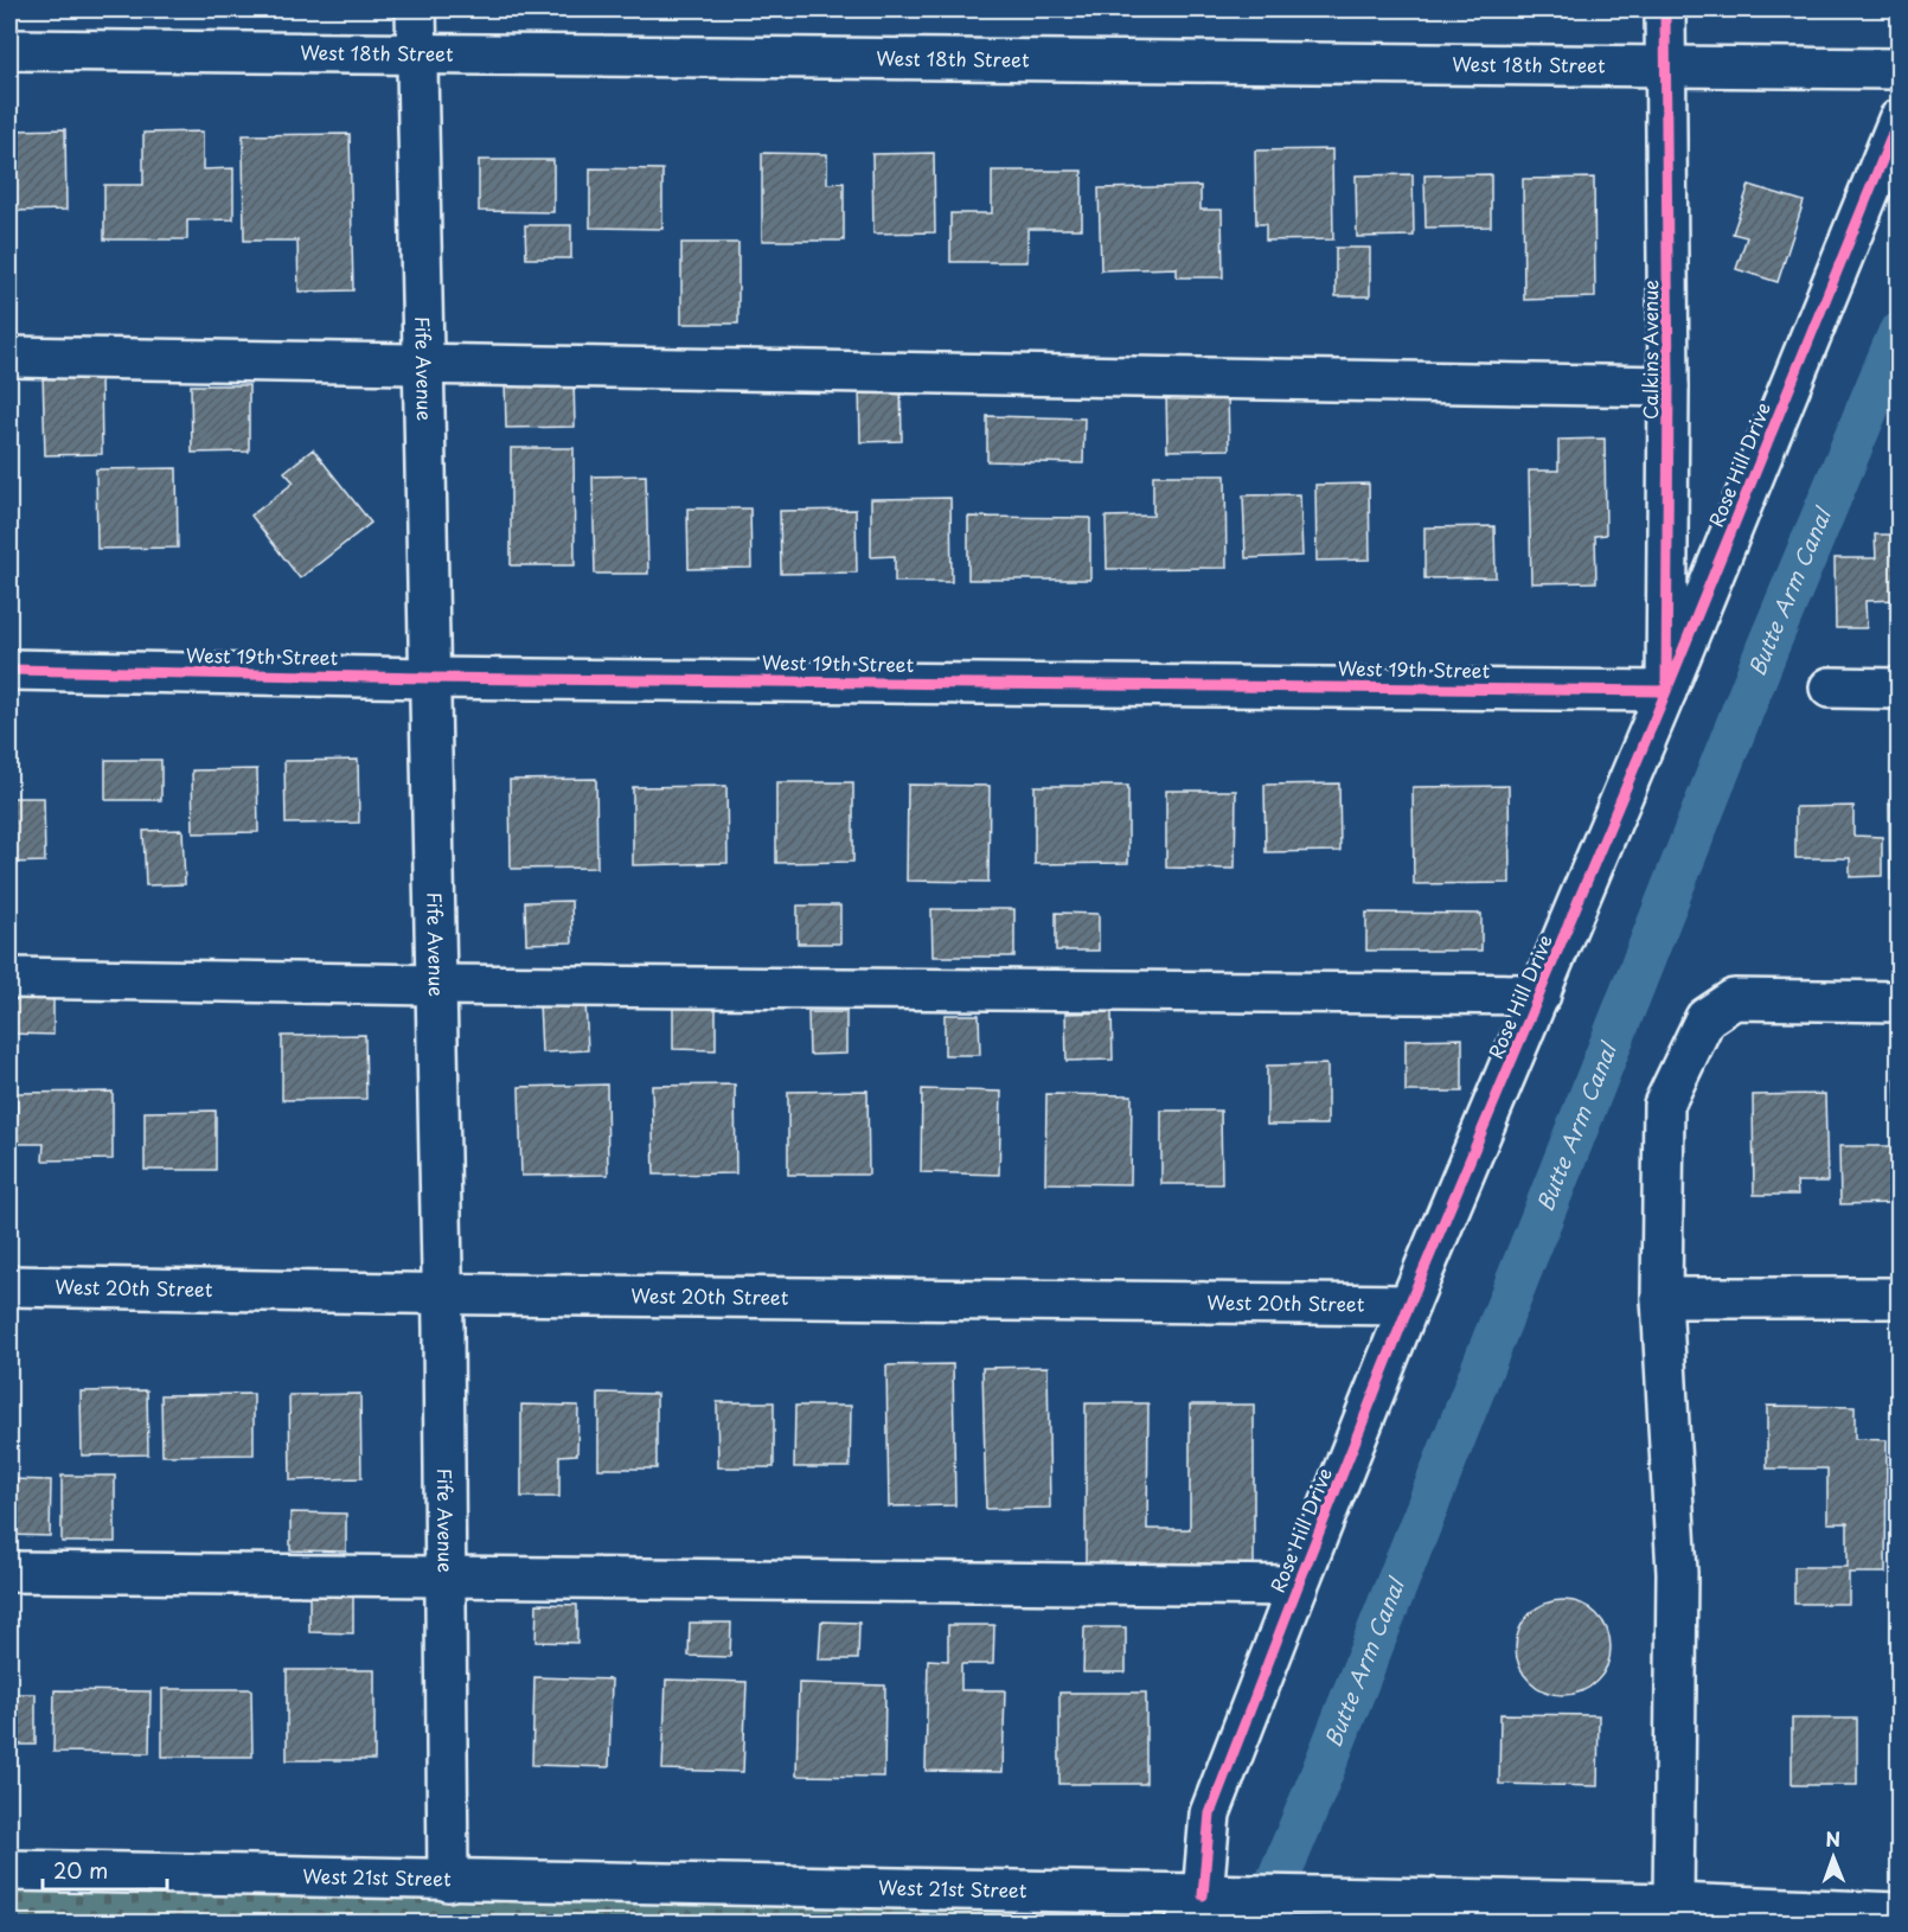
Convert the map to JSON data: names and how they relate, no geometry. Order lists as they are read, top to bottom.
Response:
{
  "streets": {
    "street": [
      "West 18th Street",
      "Calkins Avenue",
      "Fife Avenue",
      "Rose Hill Drive",
      "West 19th Street",
      "West 20th Street",
      "West 21st Street"
    ]
  },
  "crossings": [
    ["West 18th Street", "Calkins Avenue"],
    ["West 18th Street", "Fife Avenue"],
    ["Calkins Avenue", "Rose Hill Drive"],
    ["Calkins Avenue", "West 19th Street"],
    ["Fife Avenue", "West 19th Street"],
    ["Fife Avenue", "West 20th Street"],
    ["Fife Avenue", "West 21st Street"],
    ["Rose Hill Drive", "West 19th Street"],
    ["Rose Hill Drive", "West 20th Street"],
    ["Rose Hill Drive", "West 21st Street"]
  ],
  "water": ["Butte Arm Canal"],
  "scale_bar": "20 m",
  "north": "top"
}
